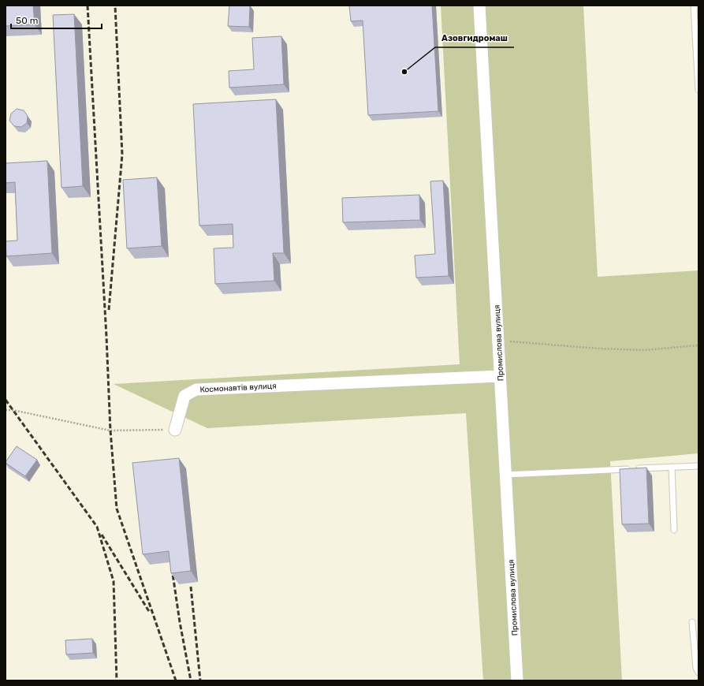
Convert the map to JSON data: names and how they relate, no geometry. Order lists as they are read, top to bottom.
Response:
{
  "streets": {
    "street": ["Промислова вулиця", "Космонавтів вулиця"]
  },
  "crossings": [
    ["Промислова вулиця", "Космонавтів вулиця"]
  ],
  "places": ["Азовгидромаш"],
  "scale_bar": "50 m"
}
